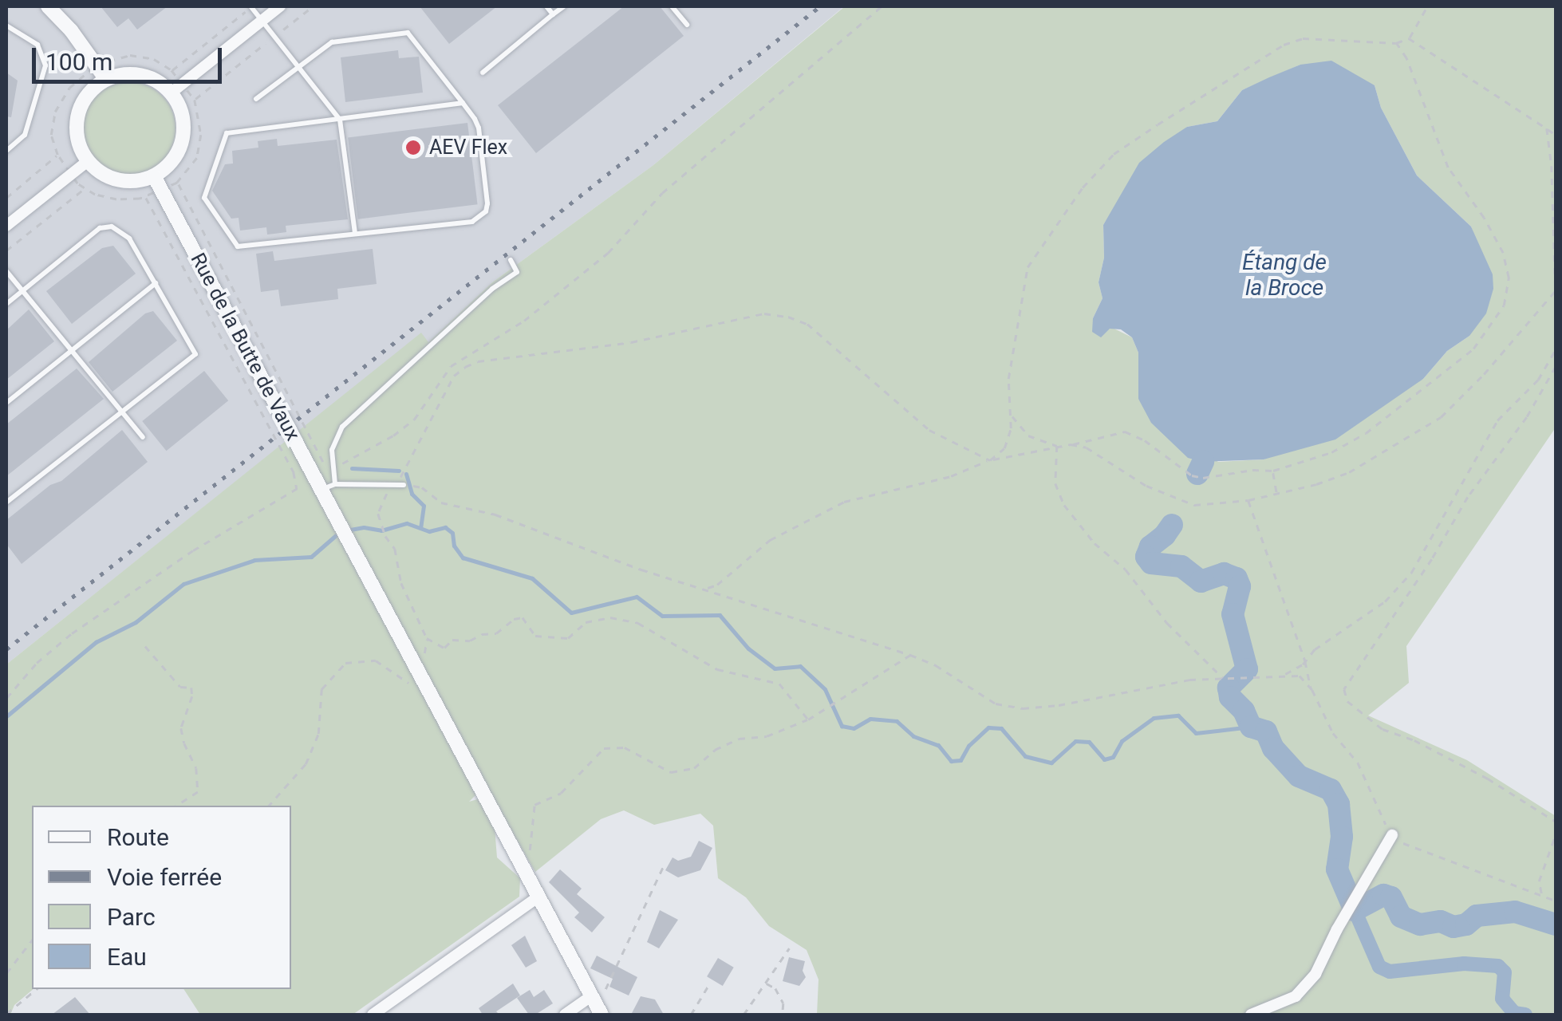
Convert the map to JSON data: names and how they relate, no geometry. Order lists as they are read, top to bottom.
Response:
{
  "streets": {
    "street": ["Rue de la Butte de Vaux"]
  },
  "water": ["Étang de la Broce"],
  "places": ["AEV Flex"],
  "legend": [
    "Route",
    "Voie ferrée",
    "Parc",
    "Eau"
  ],
  "scale_bar": "100 m"
}
